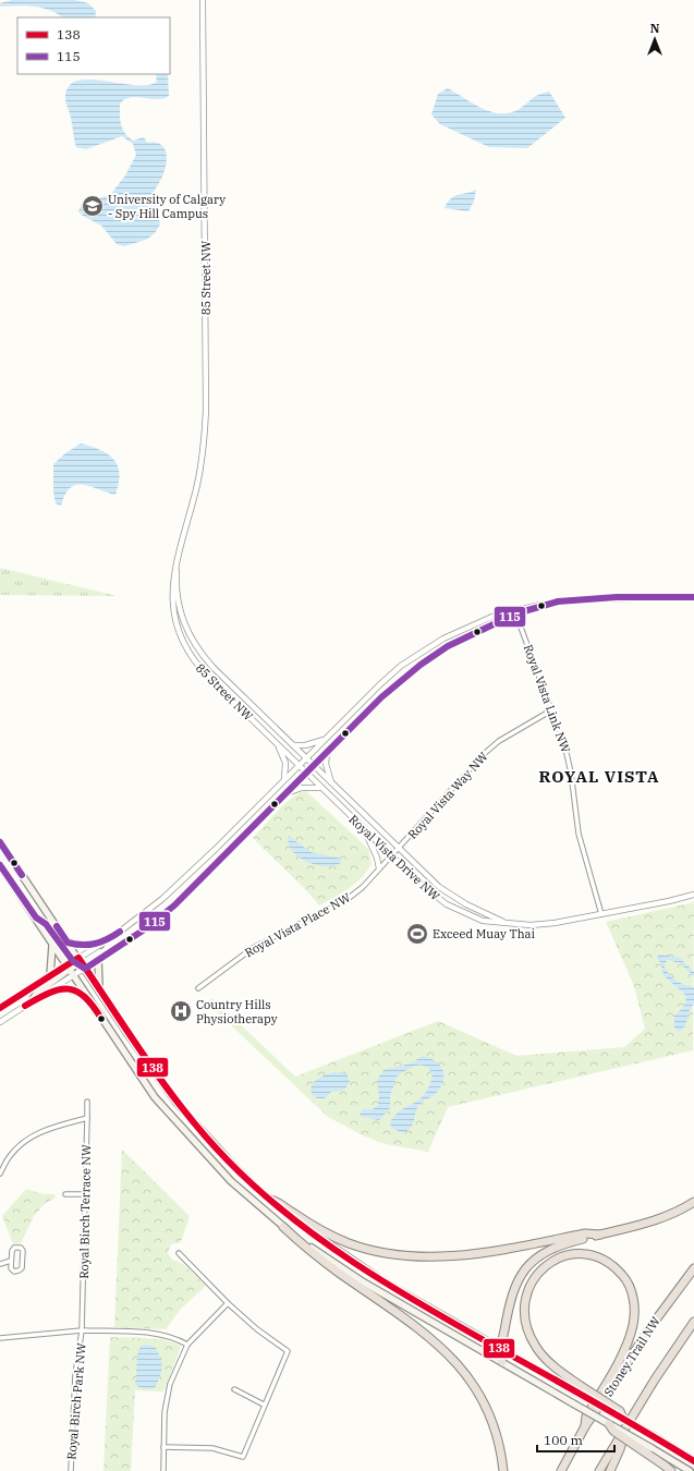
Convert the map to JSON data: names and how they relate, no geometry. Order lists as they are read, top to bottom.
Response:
{
  "streets": {
    "highway": ["Stoney Trail NW"],
    "street": [
      "85 Street NW",
      "Royal Vista Link NW",
      "Royal Vista Way NW",
      "Royal Vista Drive NW",
      "Royal Vista Place NW",
      "Royal Birch Terrace NW",
      "Royal Birch Park NW"
    ]
  },
  "crossings": [
    ["85 Street NW", "Royal Vista Drive NW"],
    ["Royal Vista Link NW", "Royal Vista Way NW"],
    ["Royal Vista Link NW", "Royal Vista Drive NW"],
    ["Royal Vista Way NW", "Royal Vista Drive NW"],
    ["Royal Vista Way NW", "Royal Vista Place NW"],
    ["Royal Vista Drive NW", "Royal Vista Place NW"],
    ["Royal Birch Terrace NW", "Royal Birch Park NW"]
  ],
  "districts": ["ROYAL VISTA"],
  "places": {
    "school or university": ["University of Calgary - Spy Hill Campus"],
    "sports": ["Exceed Muay Thai"],
    "hospital": ["Country Hills Physiotherapy"]
  },
  "lines": ["transit line 115", "transit line 138"],
  "legend": ["138", "115"],
  "scale_bar": "100 m",
  "north": "top"
}
